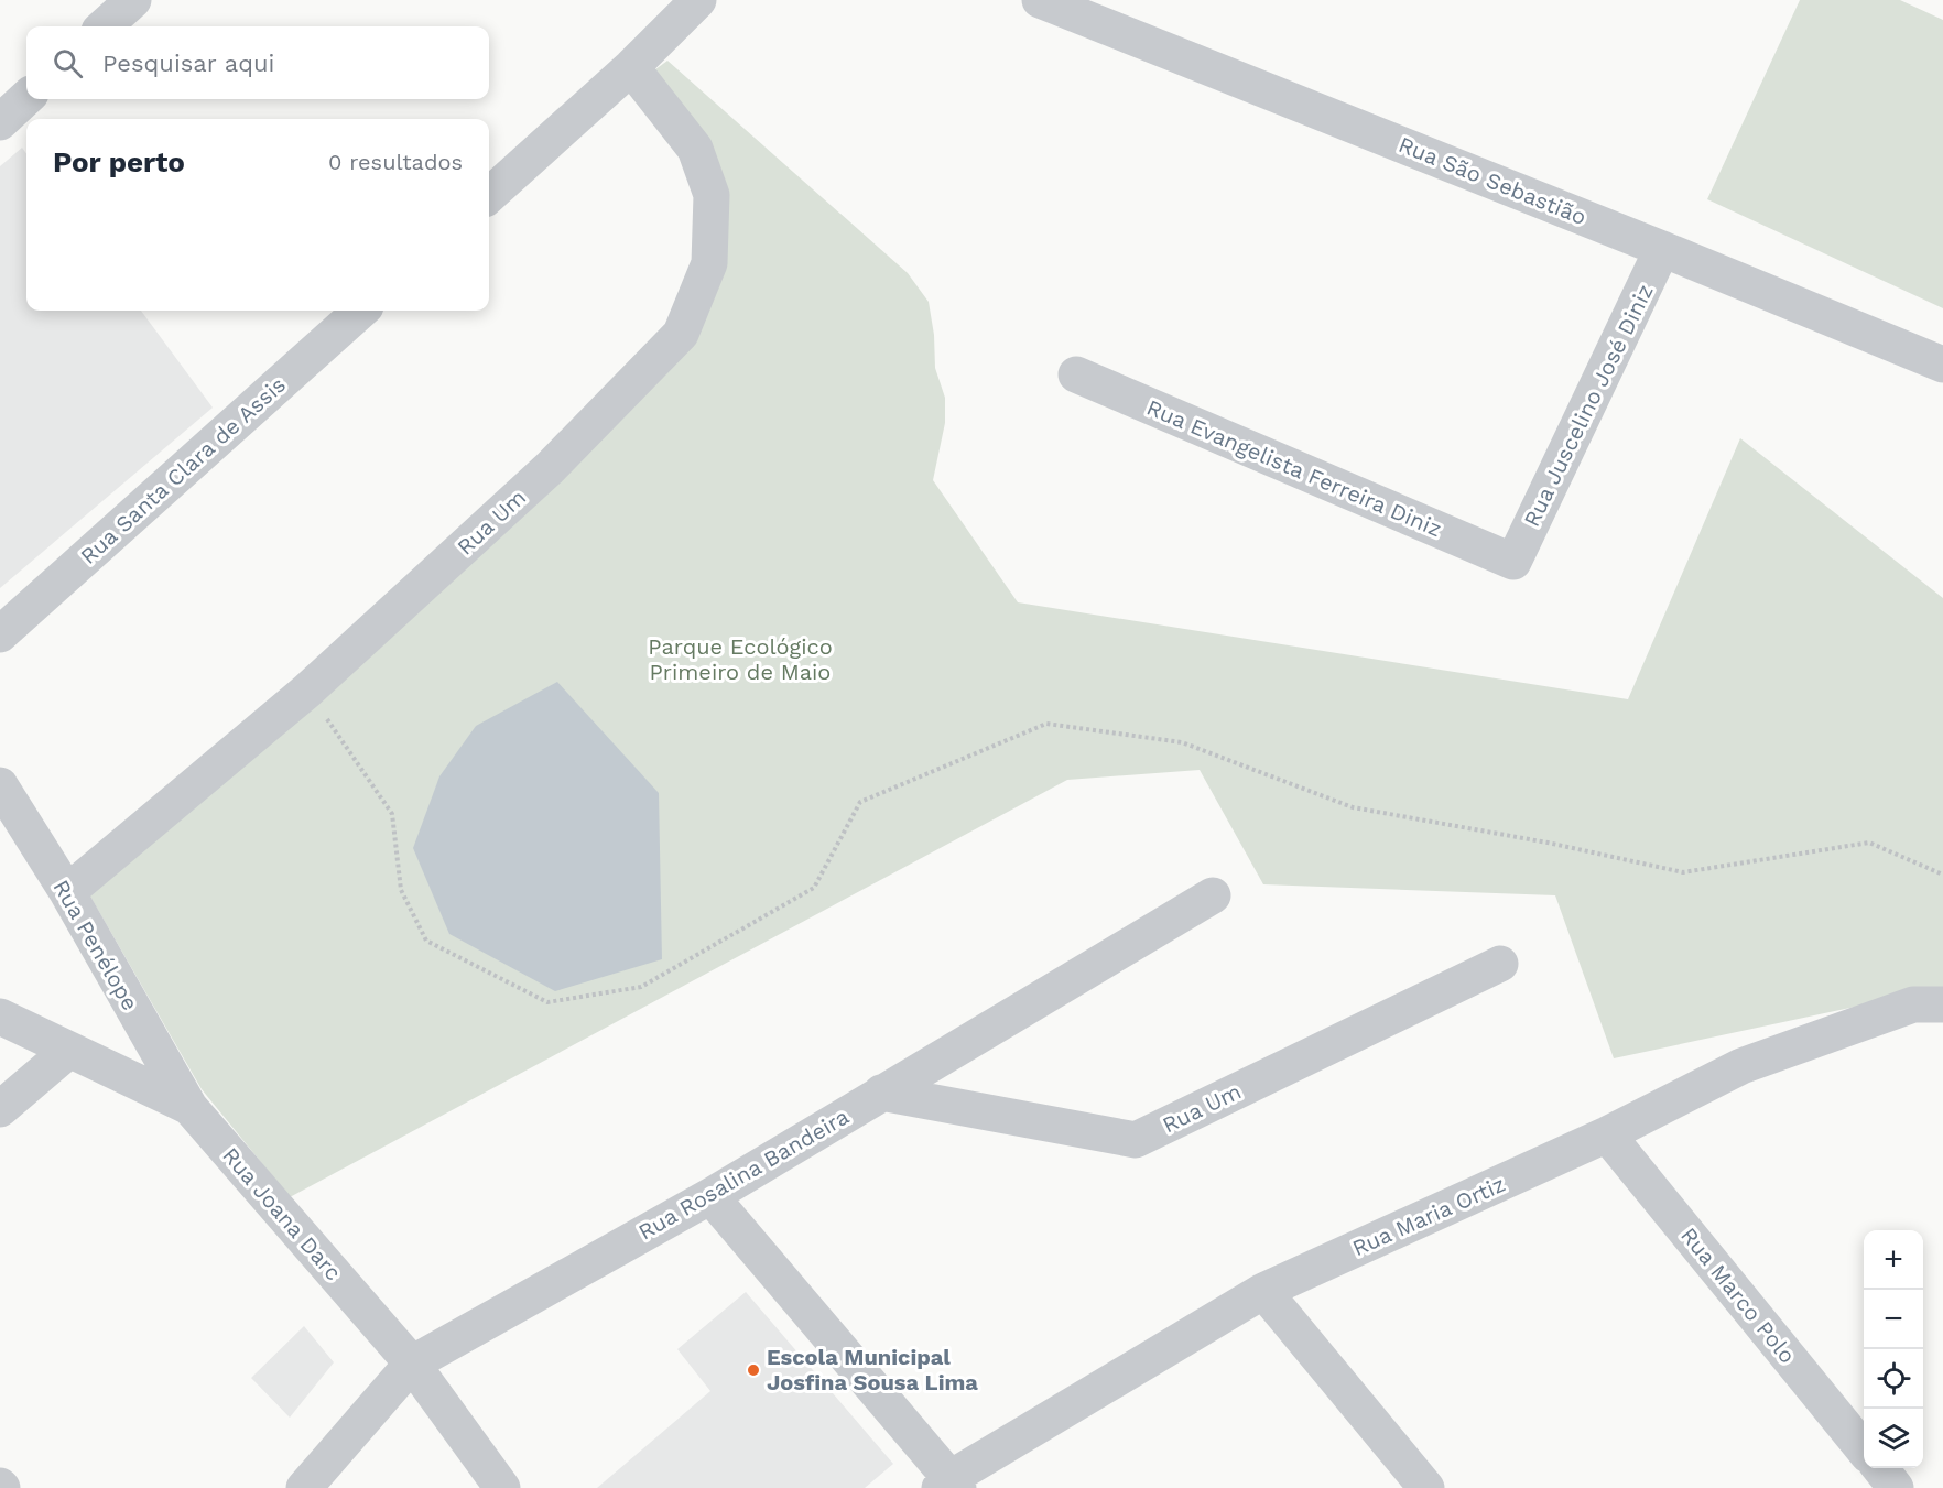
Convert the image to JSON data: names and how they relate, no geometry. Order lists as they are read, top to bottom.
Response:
{
  "streets": {
    "street": [
      "Rua São Sebastião",
      "Rua Juscelino José Diniz",
      "Rua Evangelista Ferreira Diniz",
      "Rua Santa Clara de Assis",
      "Rua Um",
      "Rua Penélope",
      "Rua Rosalina Bandeira",
      "Rua Joana Darc",
      "Rua Maria Ortiz",
      "Rua Marco Polo"
    ]
  },
  "crossings": [
    ["Rua São Sebastião", "Rua Juscelino José Diniz"],
    ["Rua Juscelino José Diniz", "Rua Evangelista Ferreira Diniz"],
    ["Rua Um", "Rua Penélope"],
    ["Rua Um", "Rua Rosalina Bandeira"],
    ["Rua Penélope", "Rua Joana Darc"],
    ["Rua Rosalina Bandeira", "Rua Joana Darc"],
    ["Rua Maria Ortiz", "Rua Marco Polo"]
  ],
  "parks": ["Parque Ecológico Primeiro de Maio"],
  "places": ["Escola Municipal Josfina Sousa Lima"],
  "page": {
    "search": "Pesquisar aqui",
    "heading": ["Por perto", "0 resultados"],
    "map_buttons": ["+", "−"]
  }
}
